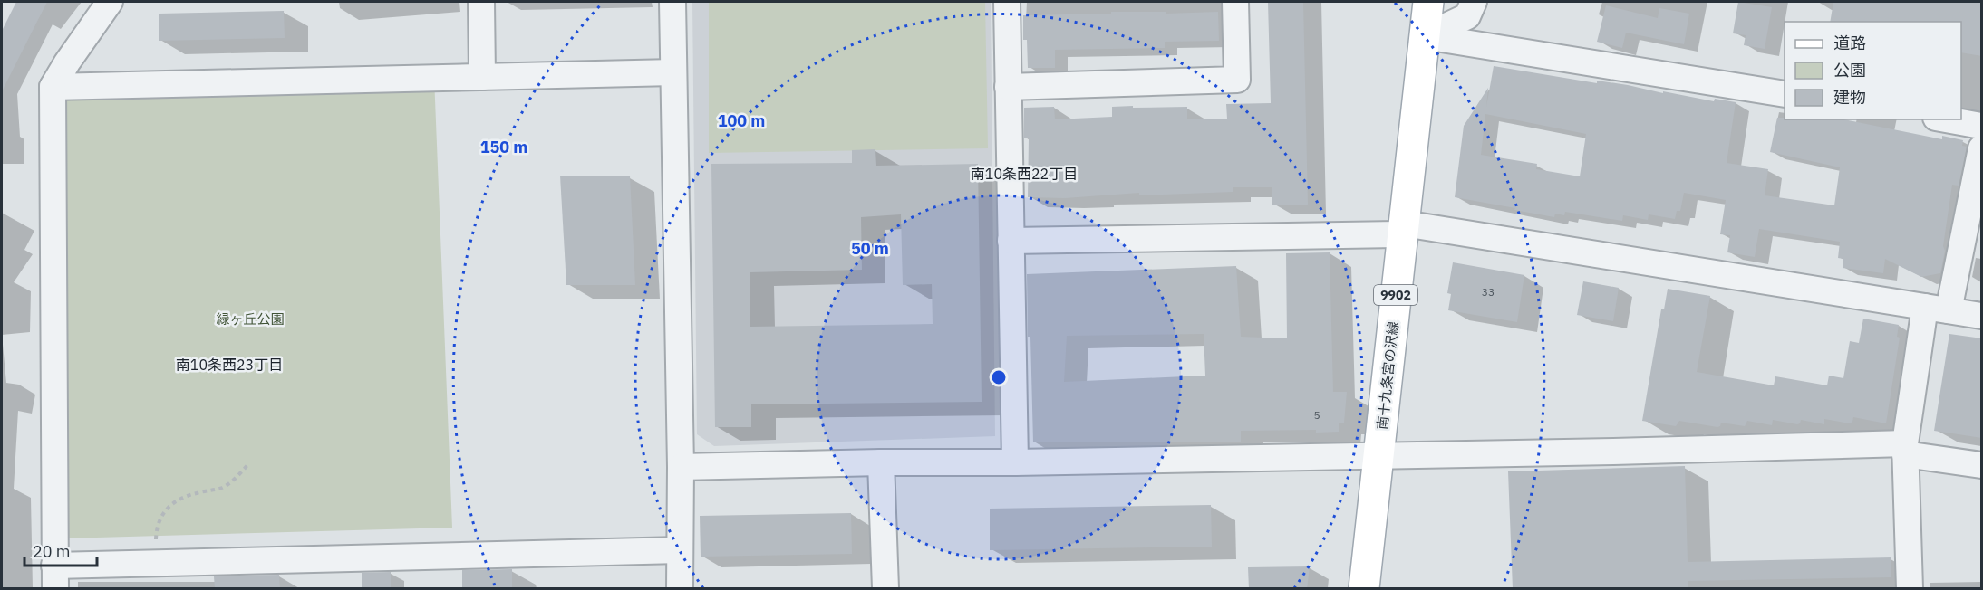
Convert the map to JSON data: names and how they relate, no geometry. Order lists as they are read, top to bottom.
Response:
{
  "streets": {
    "main road": ["9902", "南十九条宮の沢線"]
  },
  "districts": ["南10条西22丁目", "南10条西23丁目"],
  "parks": ["緑ヶ丘公園"],
  "house_numbers": ["33", "5"],
  "legend": ["道路", "公園", "建物"],
  "scale_bar": "20 m",
  "rings": ["100 m", "150 m", "50 m"]
}
